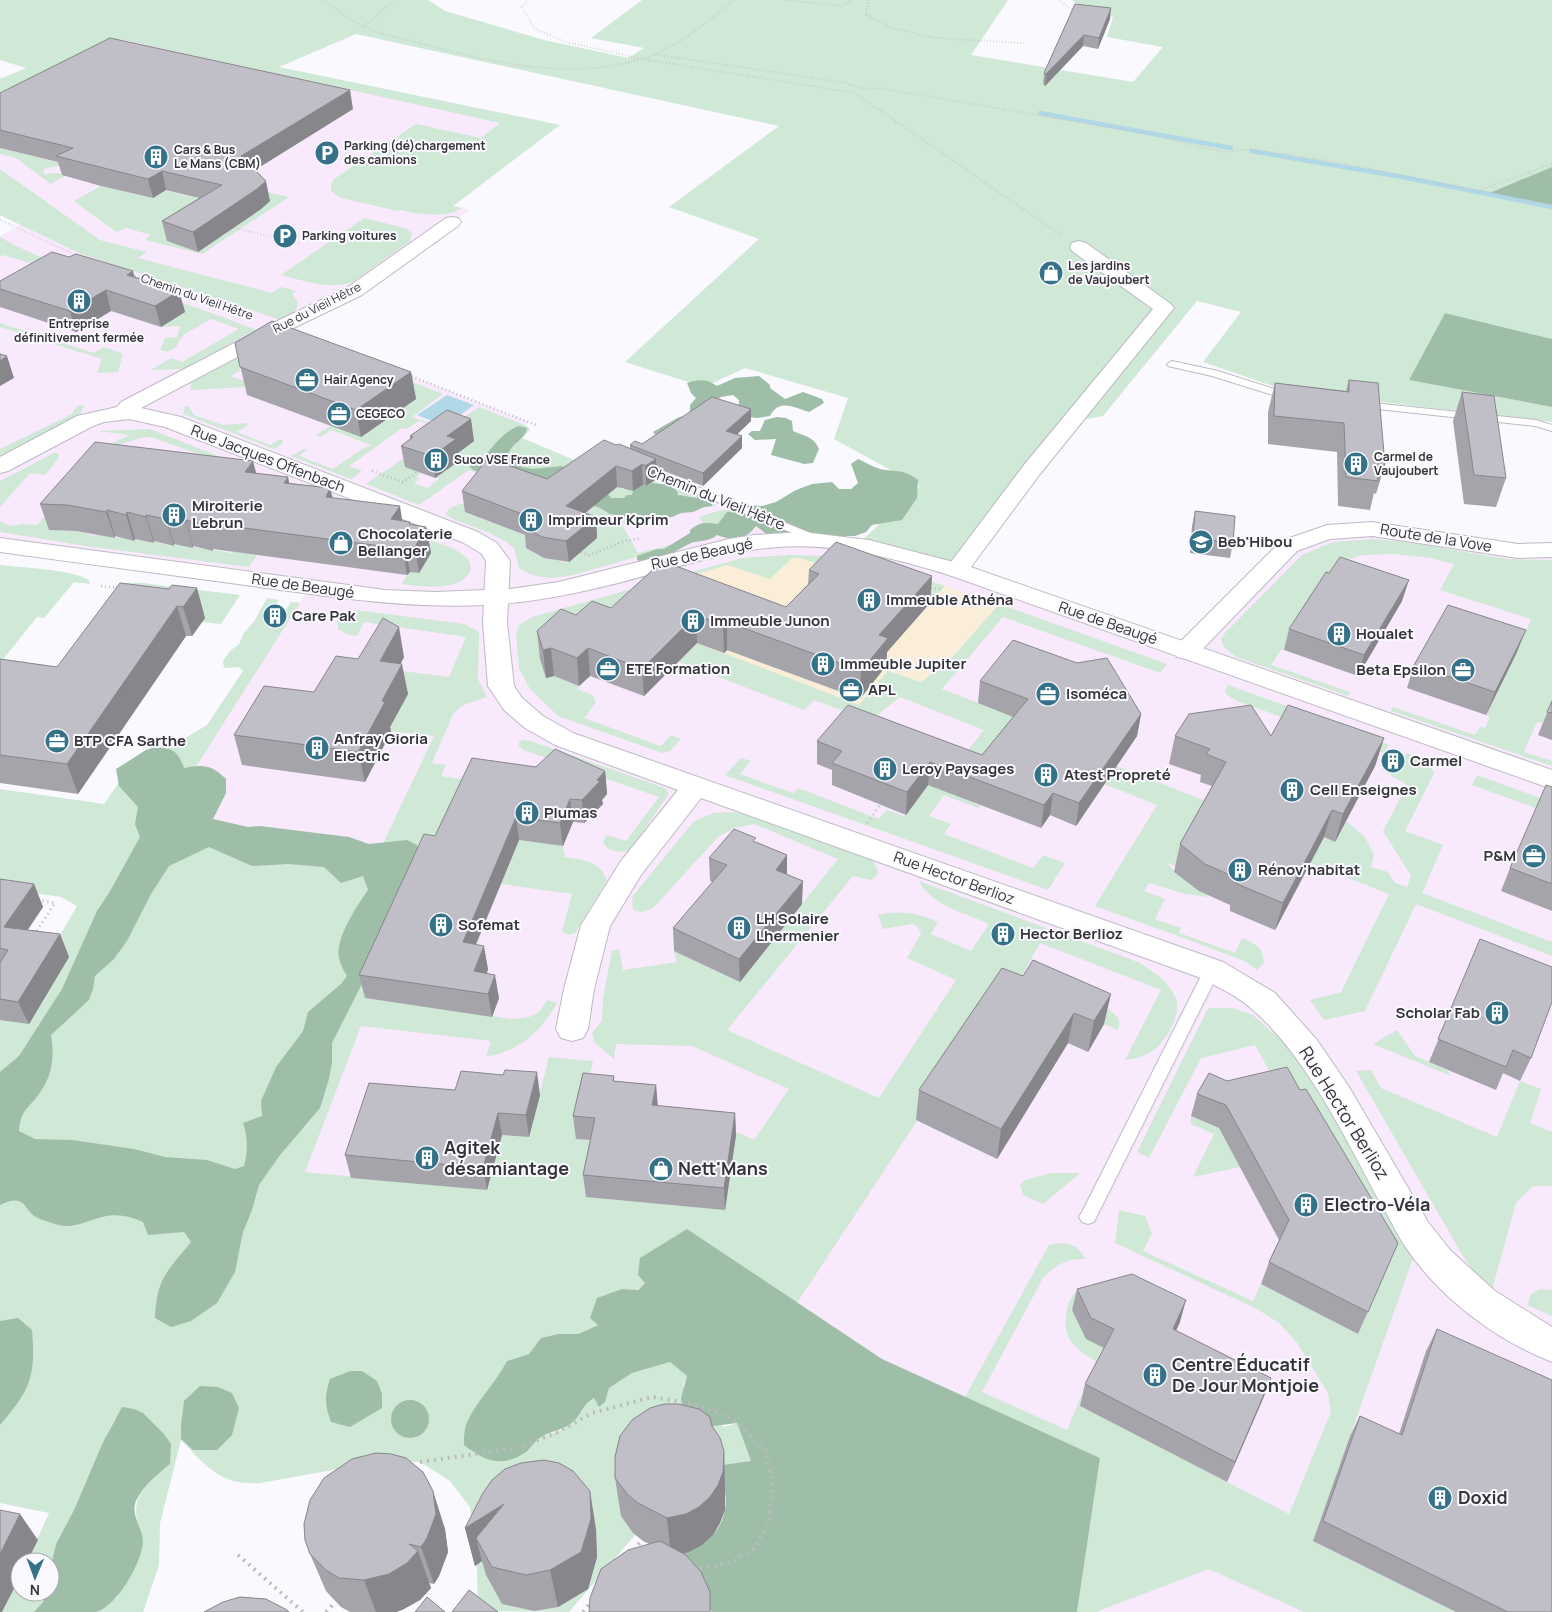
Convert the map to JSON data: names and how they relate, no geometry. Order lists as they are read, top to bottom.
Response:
{
  "streets": {
    "street": [
      "Rue du Vieil Hêtre",
      "Rue Jacques Offenbach",
      "Route de la Vove",
      "Rue de Beaugé",
      "Rue Hector Berlioz"
    ],
    "lane": ["Chemin du Vieil Hêtre"]
  },
  "crossings": [
    ["Chemin du Vieil Hêtre", "Rue du Vieil Hêtre"],
    ["Chemin du Vieil Hêtre", "Rue de Beaugé"],
    ["Rue du Vieil Hêtre", "Rue Jacques Offenbach"],
    ["Rue Jacques Offenbach", "Rue de Beaugé"],
    ["Rue Jacques Offenbach", "Rue Hector Berlioz"],
    ["Route de la Vove", "Rue de Beaugé"],
    ["Rue de Beaugé", "Rue Hector Berlioz"]
  ],
  "places": {
    "parking": ["Parking (dé)chargement des camions", "Parking voitures"],
    "building": [
      "Cars & Bus Le Mans (CBM)",
      "Entreprise définitivement fermée",
      "Suco VSE France",
      "Carmel de Vaujoubert",
      "Miroiterie Lebrun",
      "Imprimeur Kprim",
      "Immeuble Athéna",
      "Care Pak",
      "Immeuble Junon",
      "Houalet",
      "Immeuble Jupiter",
      "Anfray Gioria Electric",
      "Carmel",
      "Leroy Paysages",
      "Atest Propreté",
      "Cell Enseignes",
      "Plumas",
      "Rénov'habitat",
      "Sofemat",
      "LH Solaire Lhermenier",
      "Hector Berlioz",
      "Scholar Fab",
      "Agitek désamiantage",
      "Electro-Véla",
      "Centre Éducatif De Jour Montjoie",
      "Doxid"
    ],
    "shop": ["Les jardins de Vaujoubert", "Chocolaterie Bellanger", "Nett'Mans"],
    "office": [
      "Hair Agency",
      "CEGECO",
      "ETE Formation",
      "Beta Epsilon",
      "APL",
      "Isoméca",
      "BTP CFA Sarthe",
      "P&M"
    ],
    "school or university": ["Beb'Hibou"]
  },
  "north": "bottom"
}
